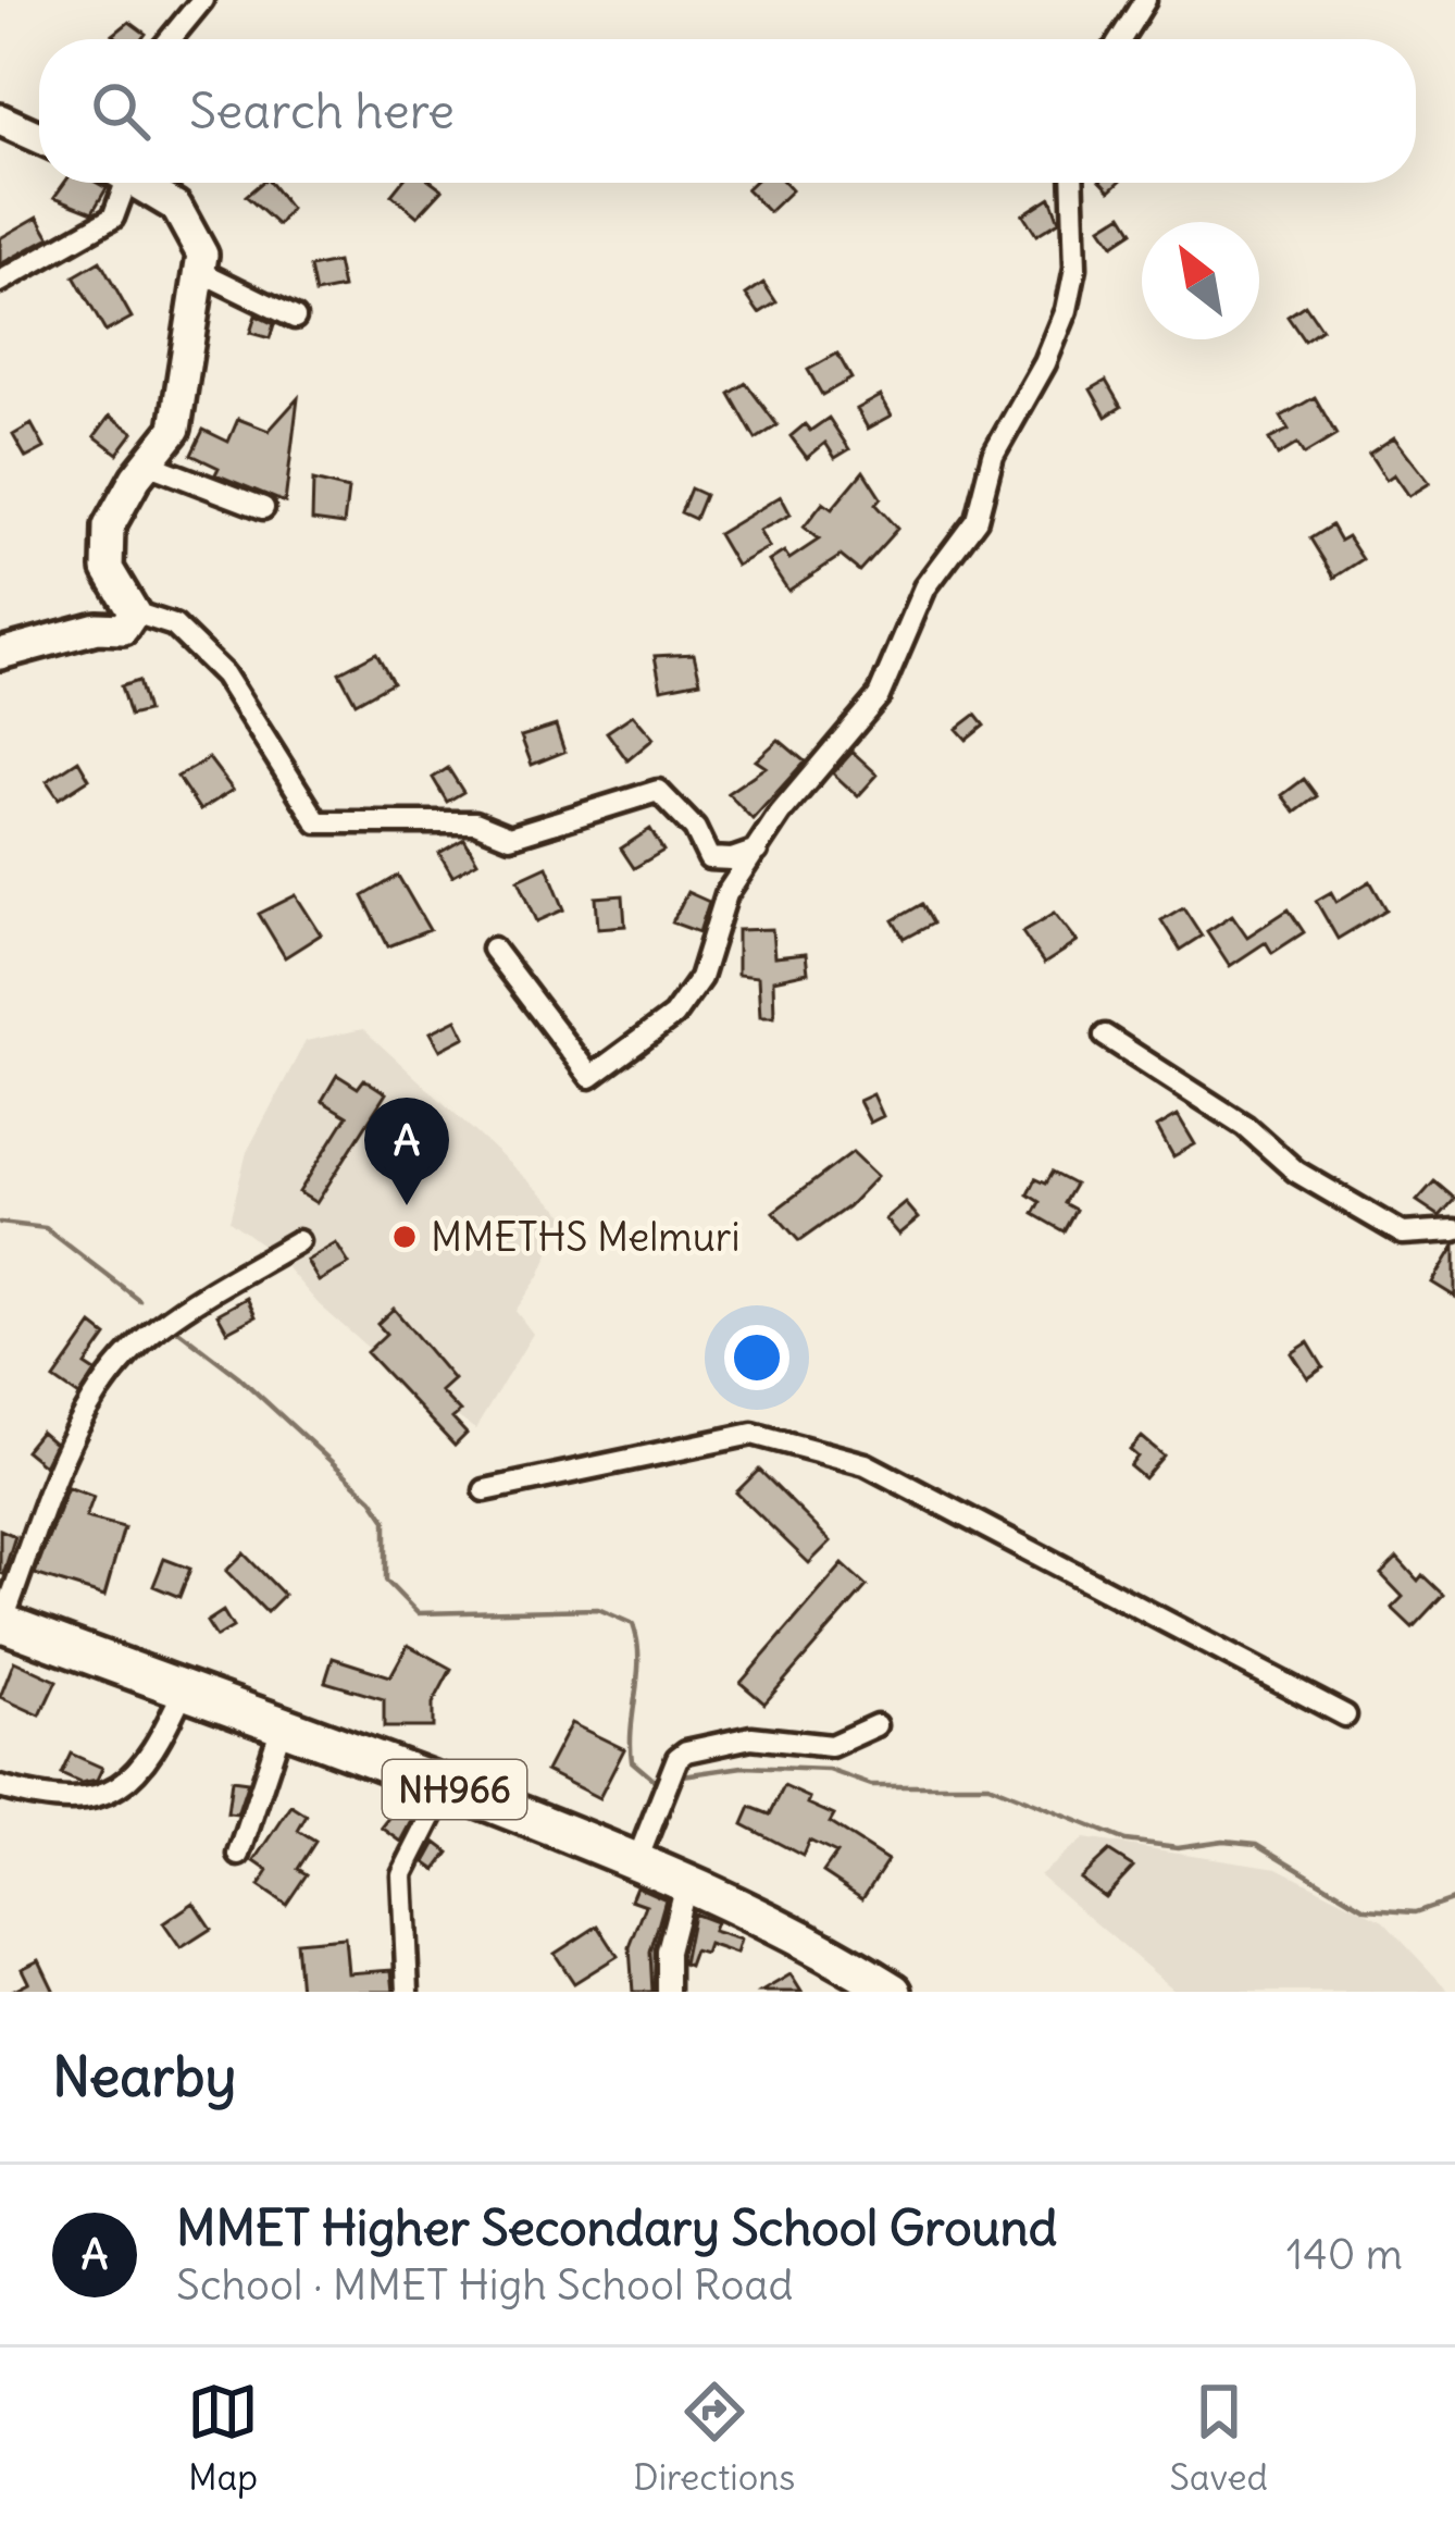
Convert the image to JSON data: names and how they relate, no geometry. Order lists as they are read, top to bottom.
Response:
{
  "streets": {
    "highway": ["NH966"]
  },
  "places": ["MMETHS Melmuri"],
  "north": "top left",
  "page": {
    "search": "Search here",
    "pins": "A",
    "heading": "Nearby",
    "list": [
      {
        "mark": "A",
        "name": "MMET Higher Secondary School Ground",
        "note": "School · MMET High School Road",
        "value": "140 m"
      }
    ],
    "nav": ["Map", "Directions", "Saved"]
  }
}
